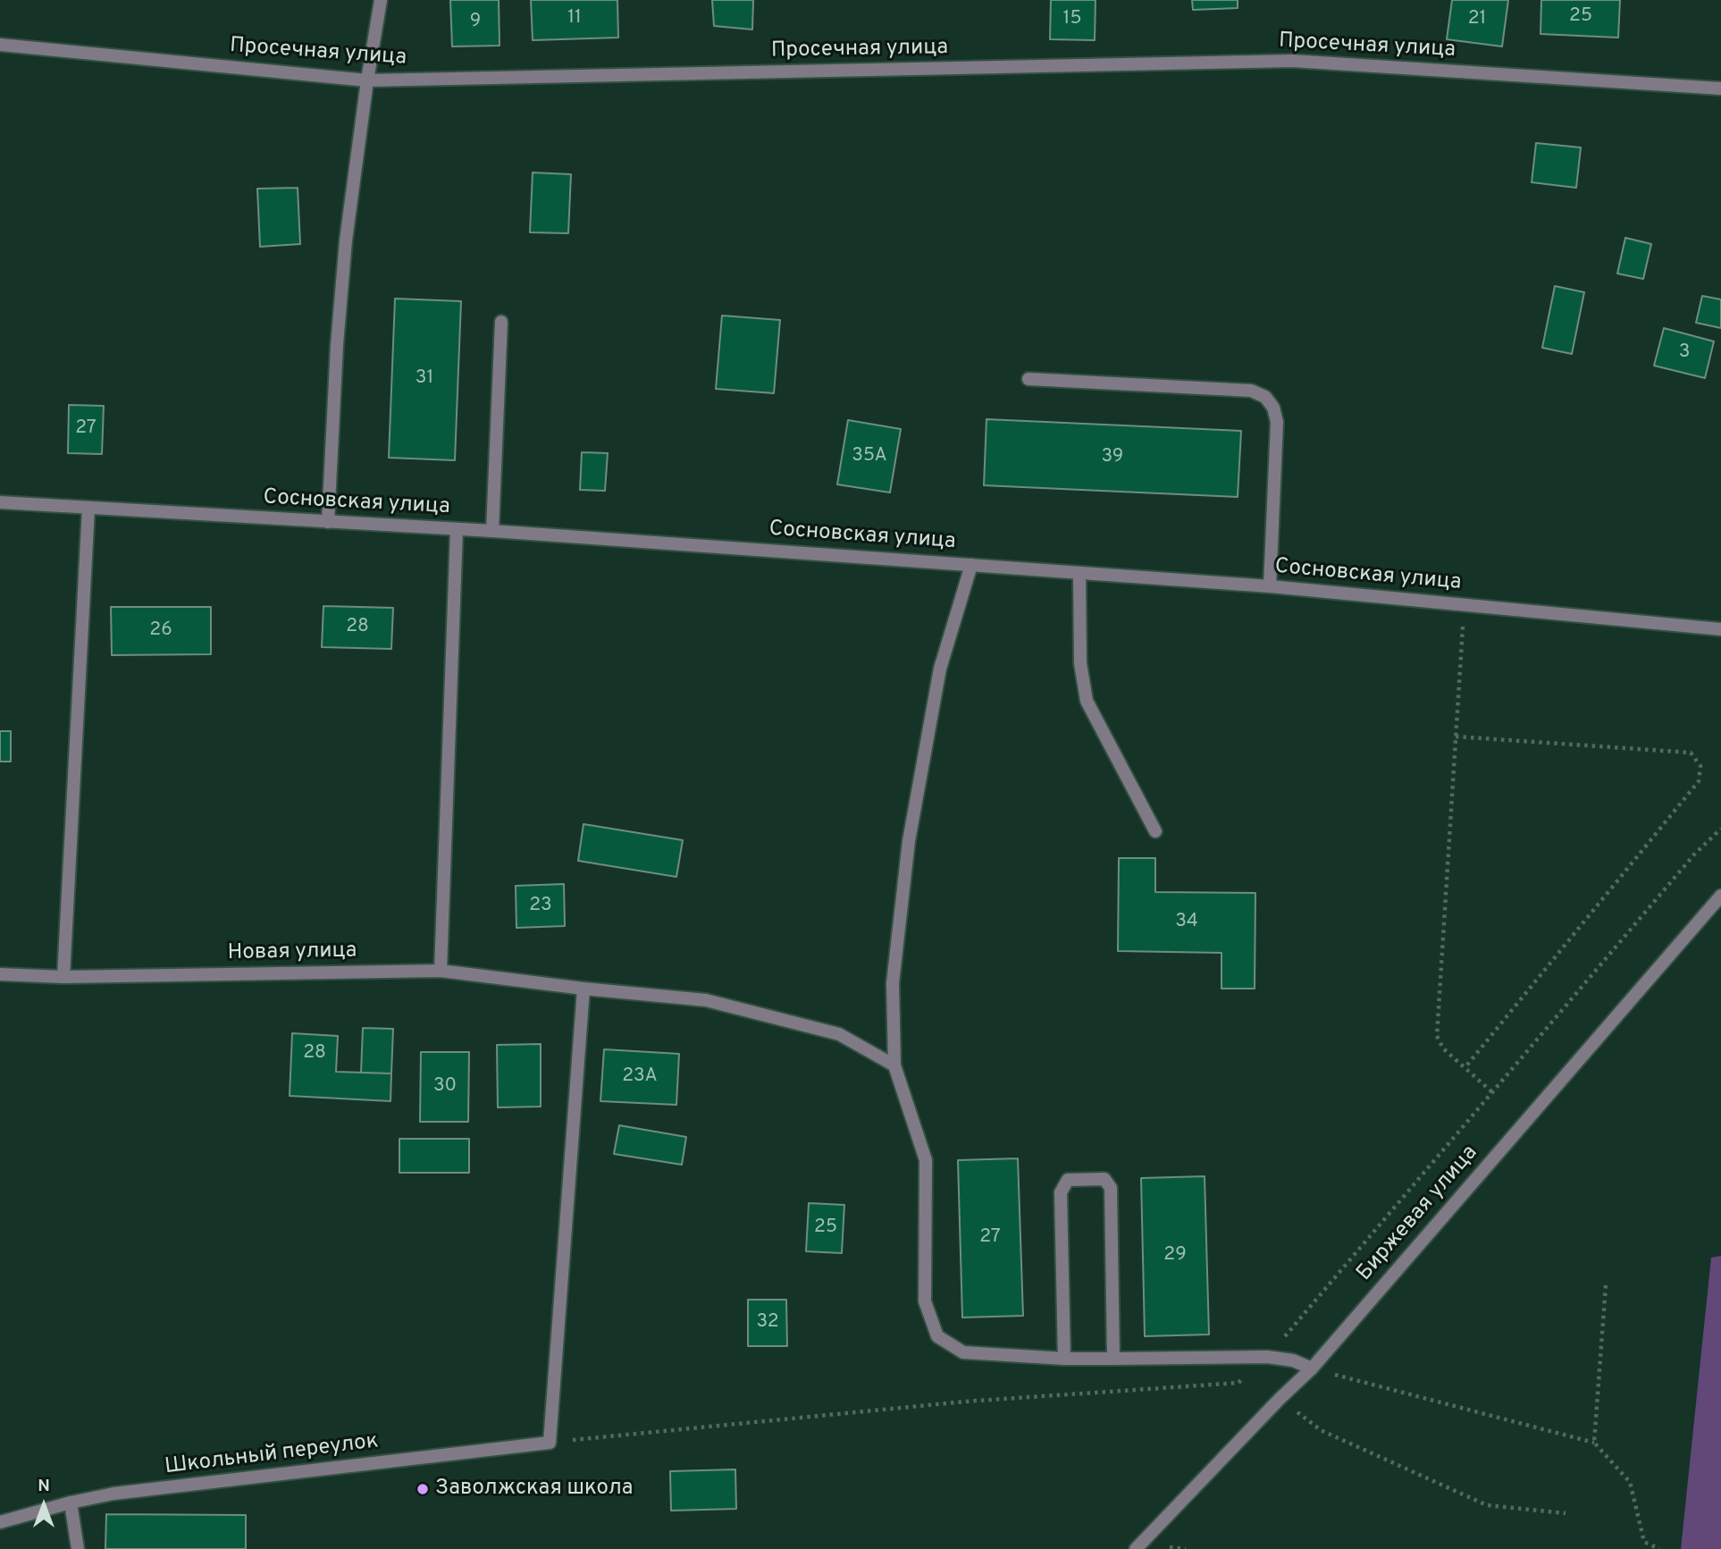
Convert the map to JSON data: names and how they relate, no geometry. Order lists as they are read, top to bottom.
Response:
{
  "streets": {
    "street": [
      "Просечная улица",
      "Сосновская улица",
      "Новая улица",
      "Биржевая улица",
      "Школьный переулок"
    ]
  },
  "places": ["Заволжская школа"],
  "house_numbers": [
    "25",
    "11",
    "15",
    "21",
    "9",
    "3",
    "31",
    "27",
    "35А",
    "39",
    "28",
    "26",
    "23",
    "34",
    "28",
    "23А",
    "30",
    "25",
    "27",
    "29",
    "32"
  ],
  "north": "top"
}
